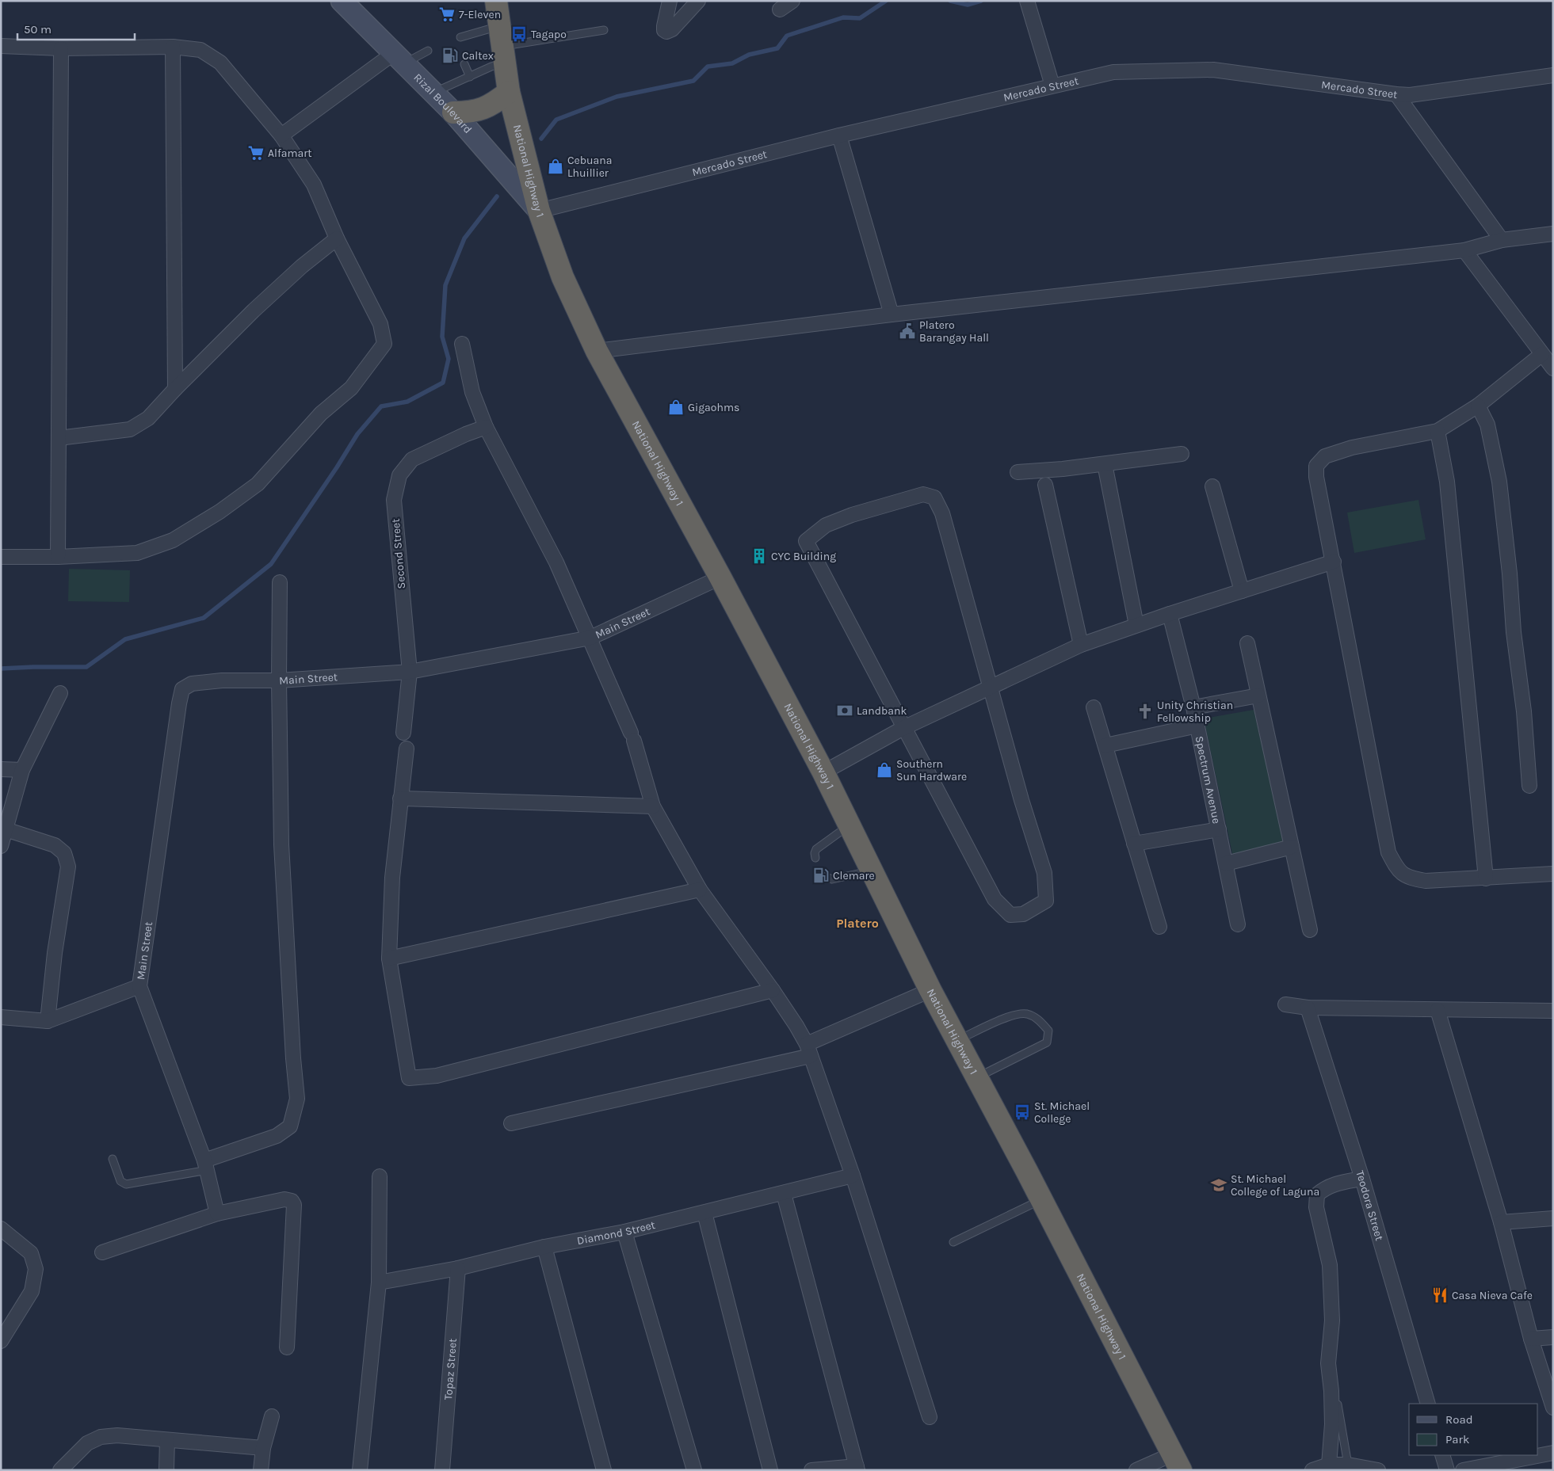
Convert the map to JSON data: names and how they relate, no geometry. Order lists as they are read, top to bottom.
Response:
{
  "streets": {
    "highway": ["National Highway 1"],
    "main road": ["Rizal Boulevard"],
    "street": [
      "Mercado Street",
      "Second Street",
      "Main Street",
      "Spectrum Avenue",
      "Teodora Street",
      "Diamond Street",
      "Topaz Street"
    ]
  },
  "crossings": [
    ["Mercado Street", "Rizal Boulevard"],
    ["Mercado Street", "National Highway 1"],
    ["Rizal Boulevard", "National Highway 1"],
    ["National Highway 1", "Main Street"],
    ["Second Street", "Main Street"],
    ["Diamond Street", "Topaz Street"]
  ],
  "districts": ["Platero"],
  "places": {
    "supermarket": ["7-Eleven", "Alfamart"],
    "bus stop": ["Tagapo", "St. Michael College"],
    "fuel station": ["Caltex", "Clemare"],
    "shop": ["Cebuana Lhuillier", "Gigaohms", "Southern Sun Hardware"],
    "public building": ["Platero Barangay Hall"],
    "building": ["CYC Building"],
    "bank": ["Landbank"],
    "church": ["Unity Christian Fellowship"],
    "school or university": ["St. Michael College of Laguna"],
    "restaurant": ["Casa Nieva Cafe"]
  },
  "legend": ["Road", "Park"],
  "scale_bar": "50 m"
}
